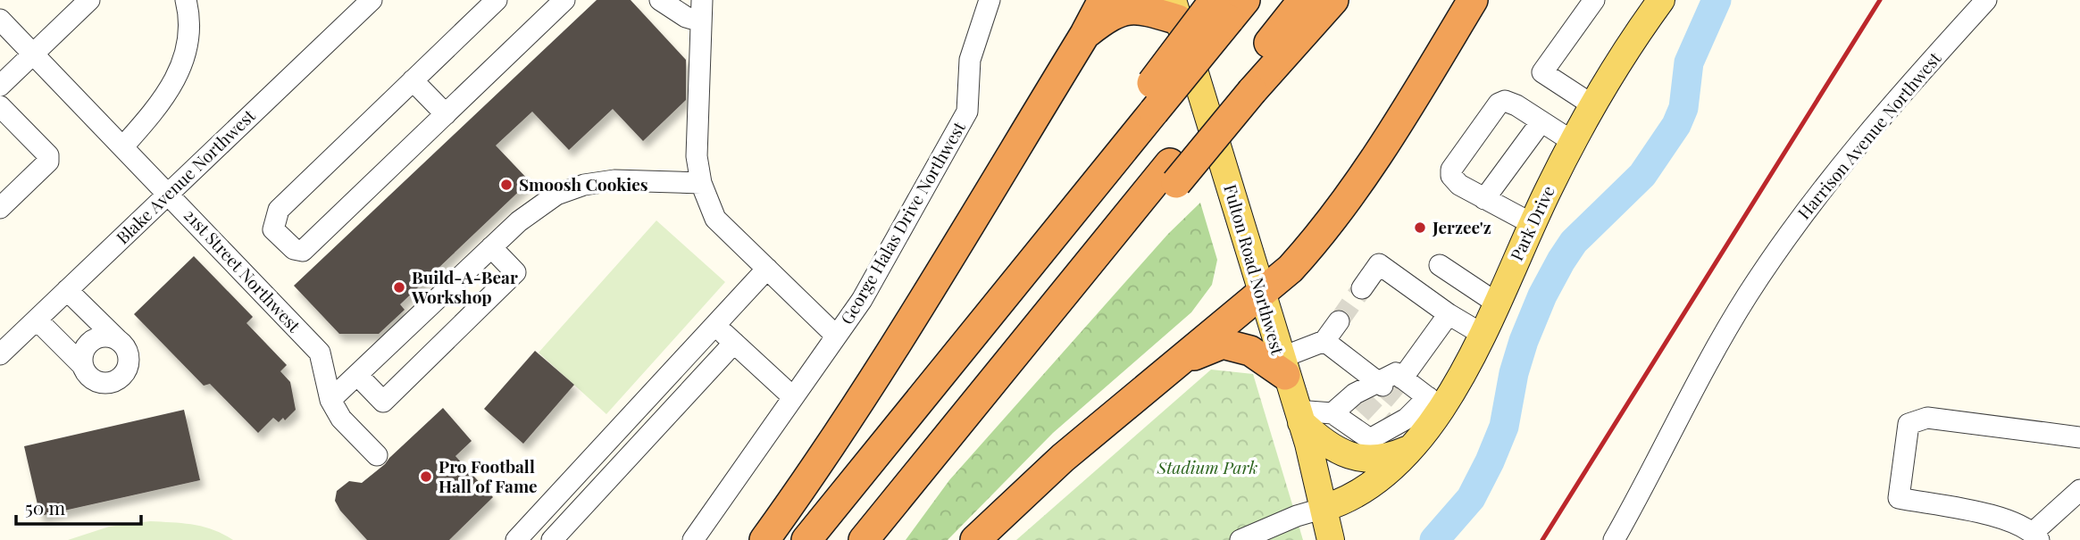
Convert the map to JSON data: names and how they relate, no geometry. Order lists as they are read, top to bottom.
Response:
{
  "streets": {
    "main road": ["Park Drive", "Fulton Road Northwest"],
    "street": [
      "Harrison Avenue Northwest",
      "Blake Avenue Northwest",
      "George Halas Drive Northwest",
      "21st Street Northwest"
    ]
  },
  "crossings": [
    ["Blake Avenue Northwest", "21st Street Northwest"],
    ["Park Drive", "Fulton Road Northwest"]
  ],
  "parks": ["Stadium Park"],
  "places": [
    "Smoosh Cookies",
    "Jerzee'z",
    "Build-A-Bear Workshop",
    "Pro Football Hall of Fame"
  ],
  "scale_bar": "50 m"
}
